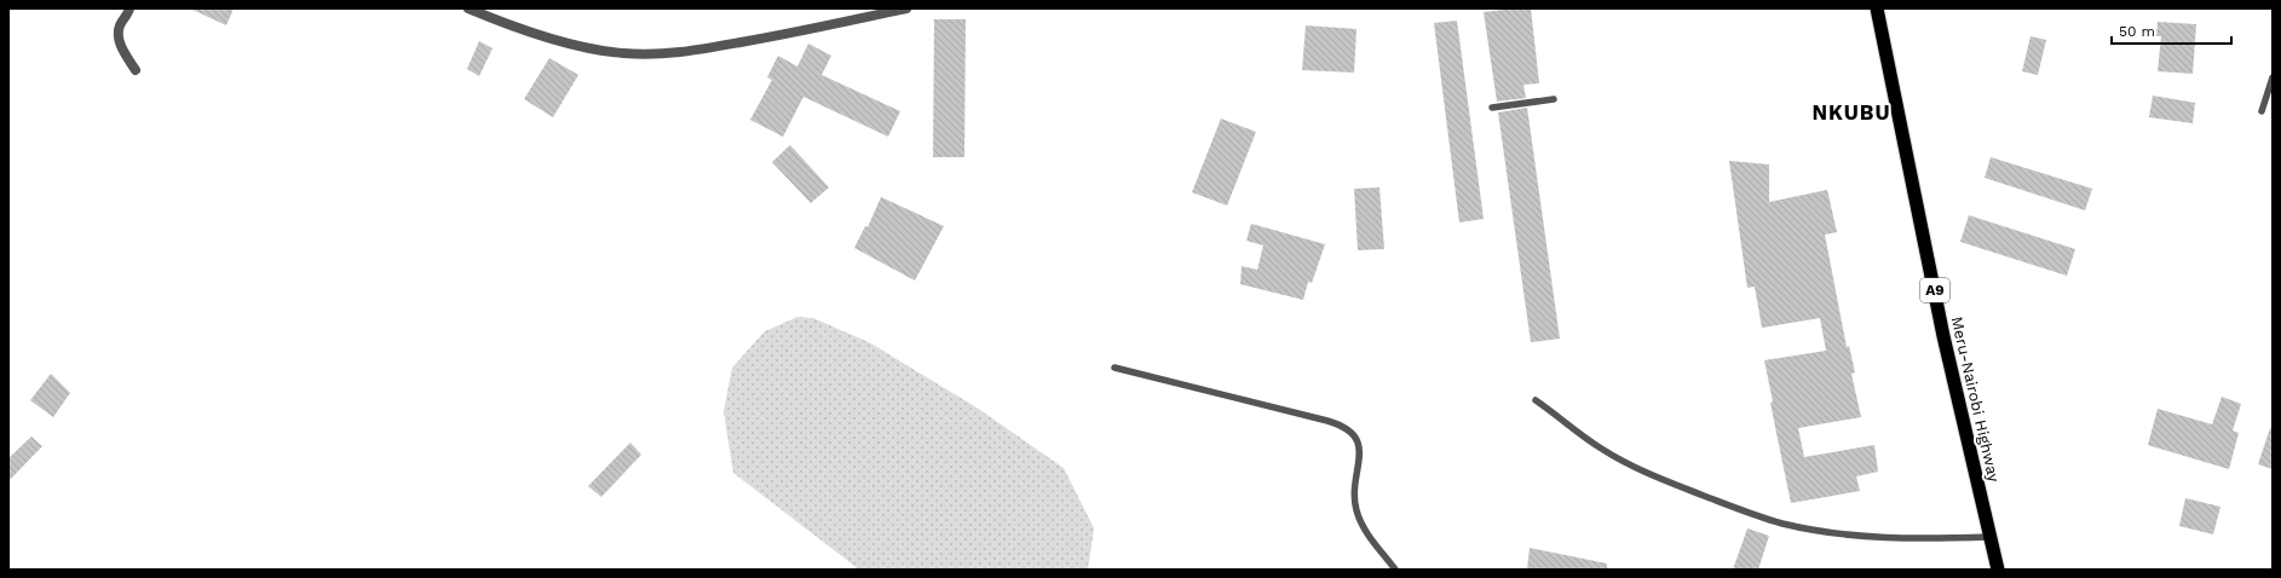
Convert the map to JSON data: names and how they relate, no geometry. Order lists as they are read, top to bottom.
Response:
{
  "streets": {
    "highway": ["A9", "Meru-Nairobi Highway"]
  },
  "districts": ["NKUBU"],
  "scale_bar": "50 m"
}
